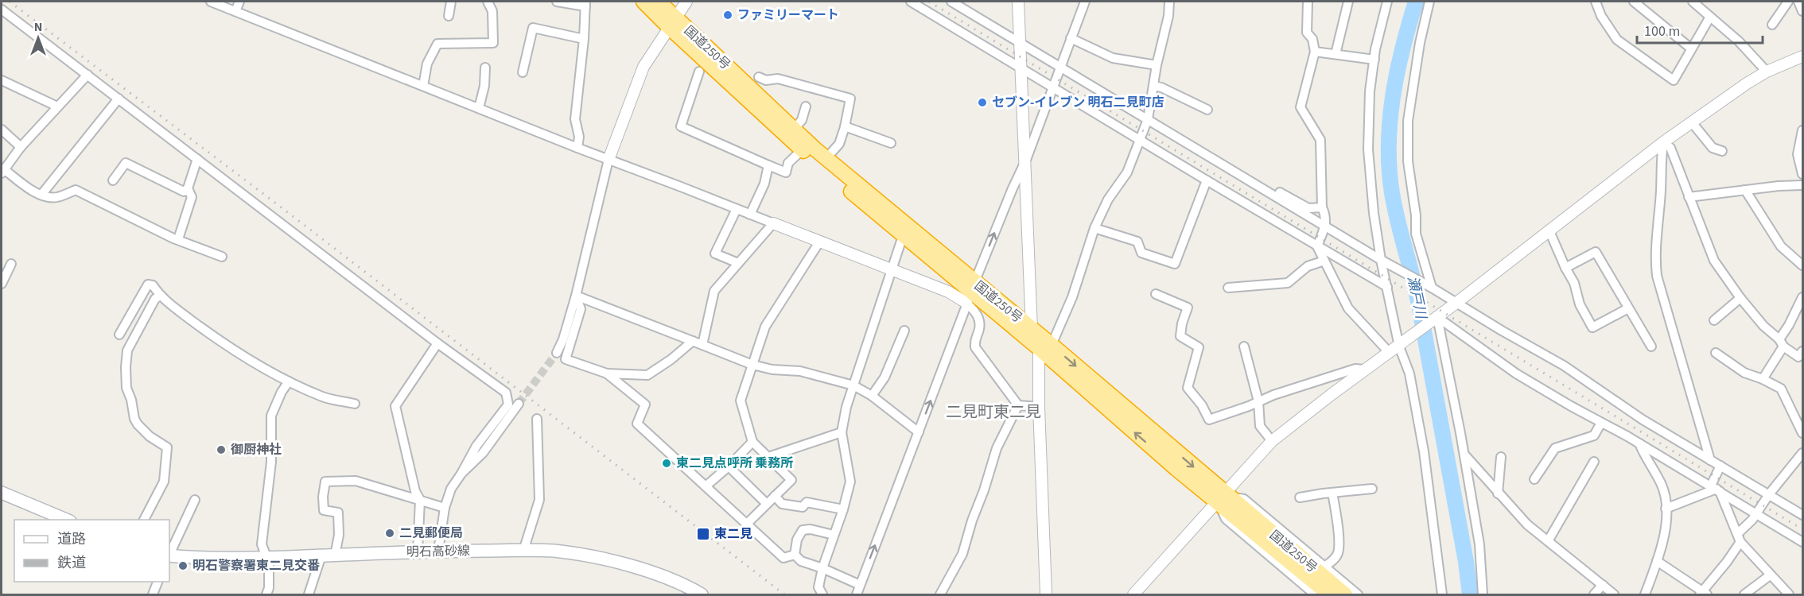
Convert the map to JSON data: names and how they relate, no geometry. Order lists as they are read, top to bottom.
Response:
{
  "streets": {
    "highway": ["国道250号"],
    "main road": ["明石高砂線"]
  },
  "districts": ["二見町東二見"],
  "water": ["瀬戸川"],
  "places": {
    "other": [
      "ファミリーマート",
      "セブン-イレブン 明石二見町店",
      "御厨神社",
      "東二見点呼所 乗務所",
      "二見郵便局",
      "明石警察署東二見交番"
    ],
    "transit": ["東二見"]
  },
  "legend": ["道路", "鉄道"],
  "scale_bar": "100 m",
  "north": "top"
}
